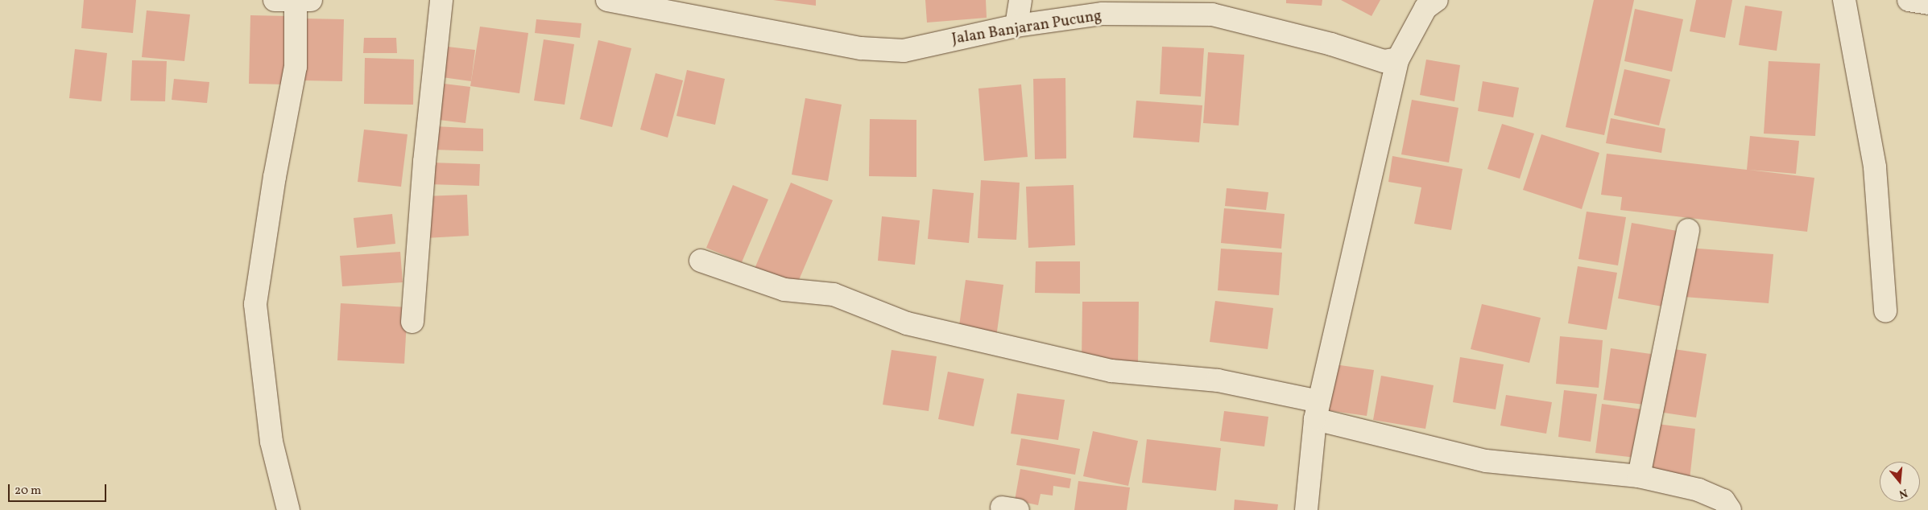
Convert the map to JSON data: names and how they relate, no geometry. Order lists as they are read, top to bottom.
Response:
{
  "streets": {
    "street": ["Jalan Banjaran Pucung"]
  },
  "scale_bar": "20 m",
  "north": "bottom"
}
